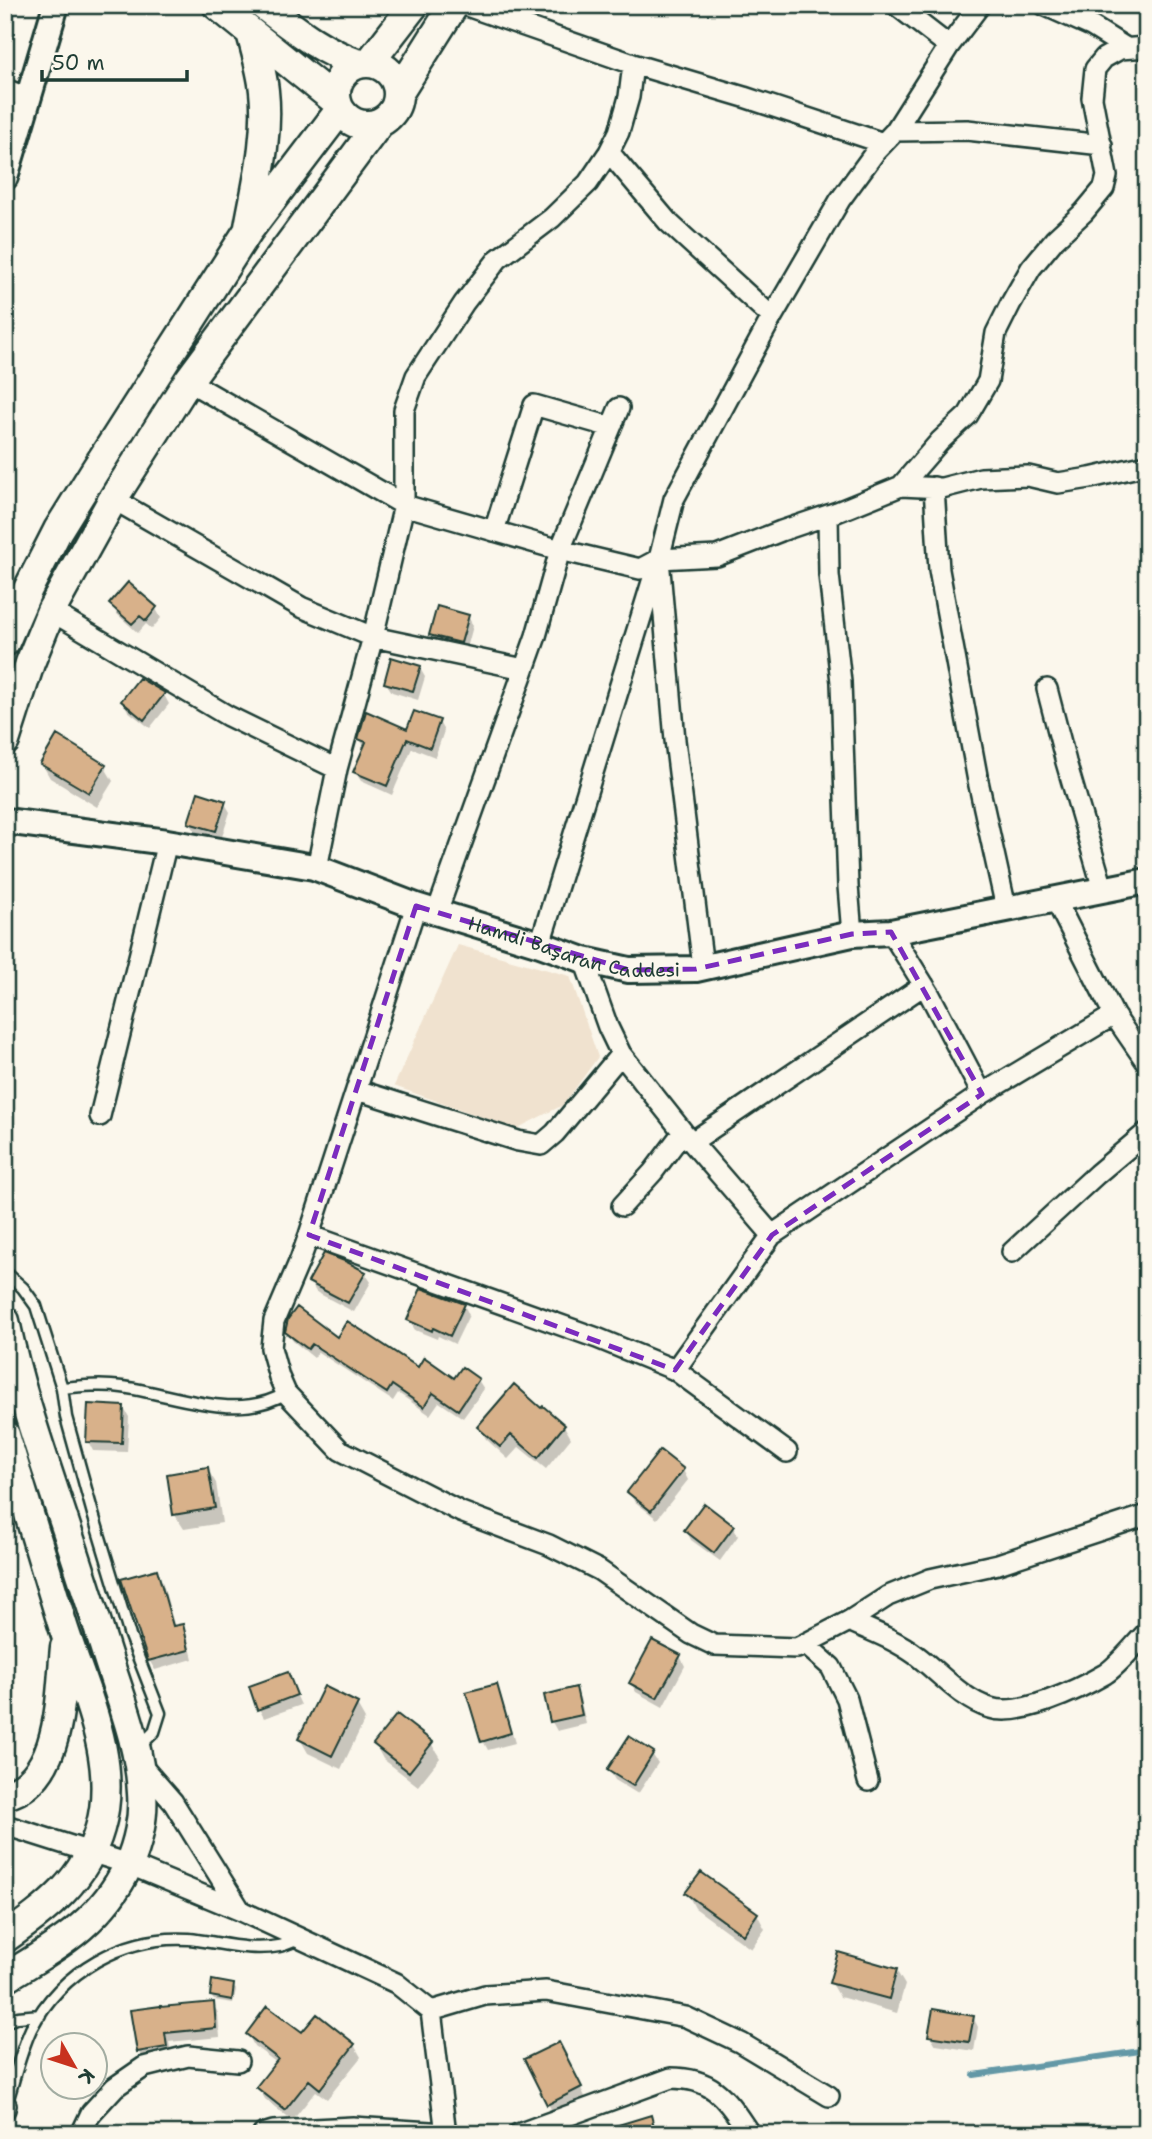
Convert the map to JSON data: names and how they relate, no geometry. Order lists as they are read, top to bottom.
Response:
{
  "streets": {
    "street": ["Hamdi Başaran Caddesi"]
  },
  "scale_bar": "50 m",
  "north": "bottom right"
}
